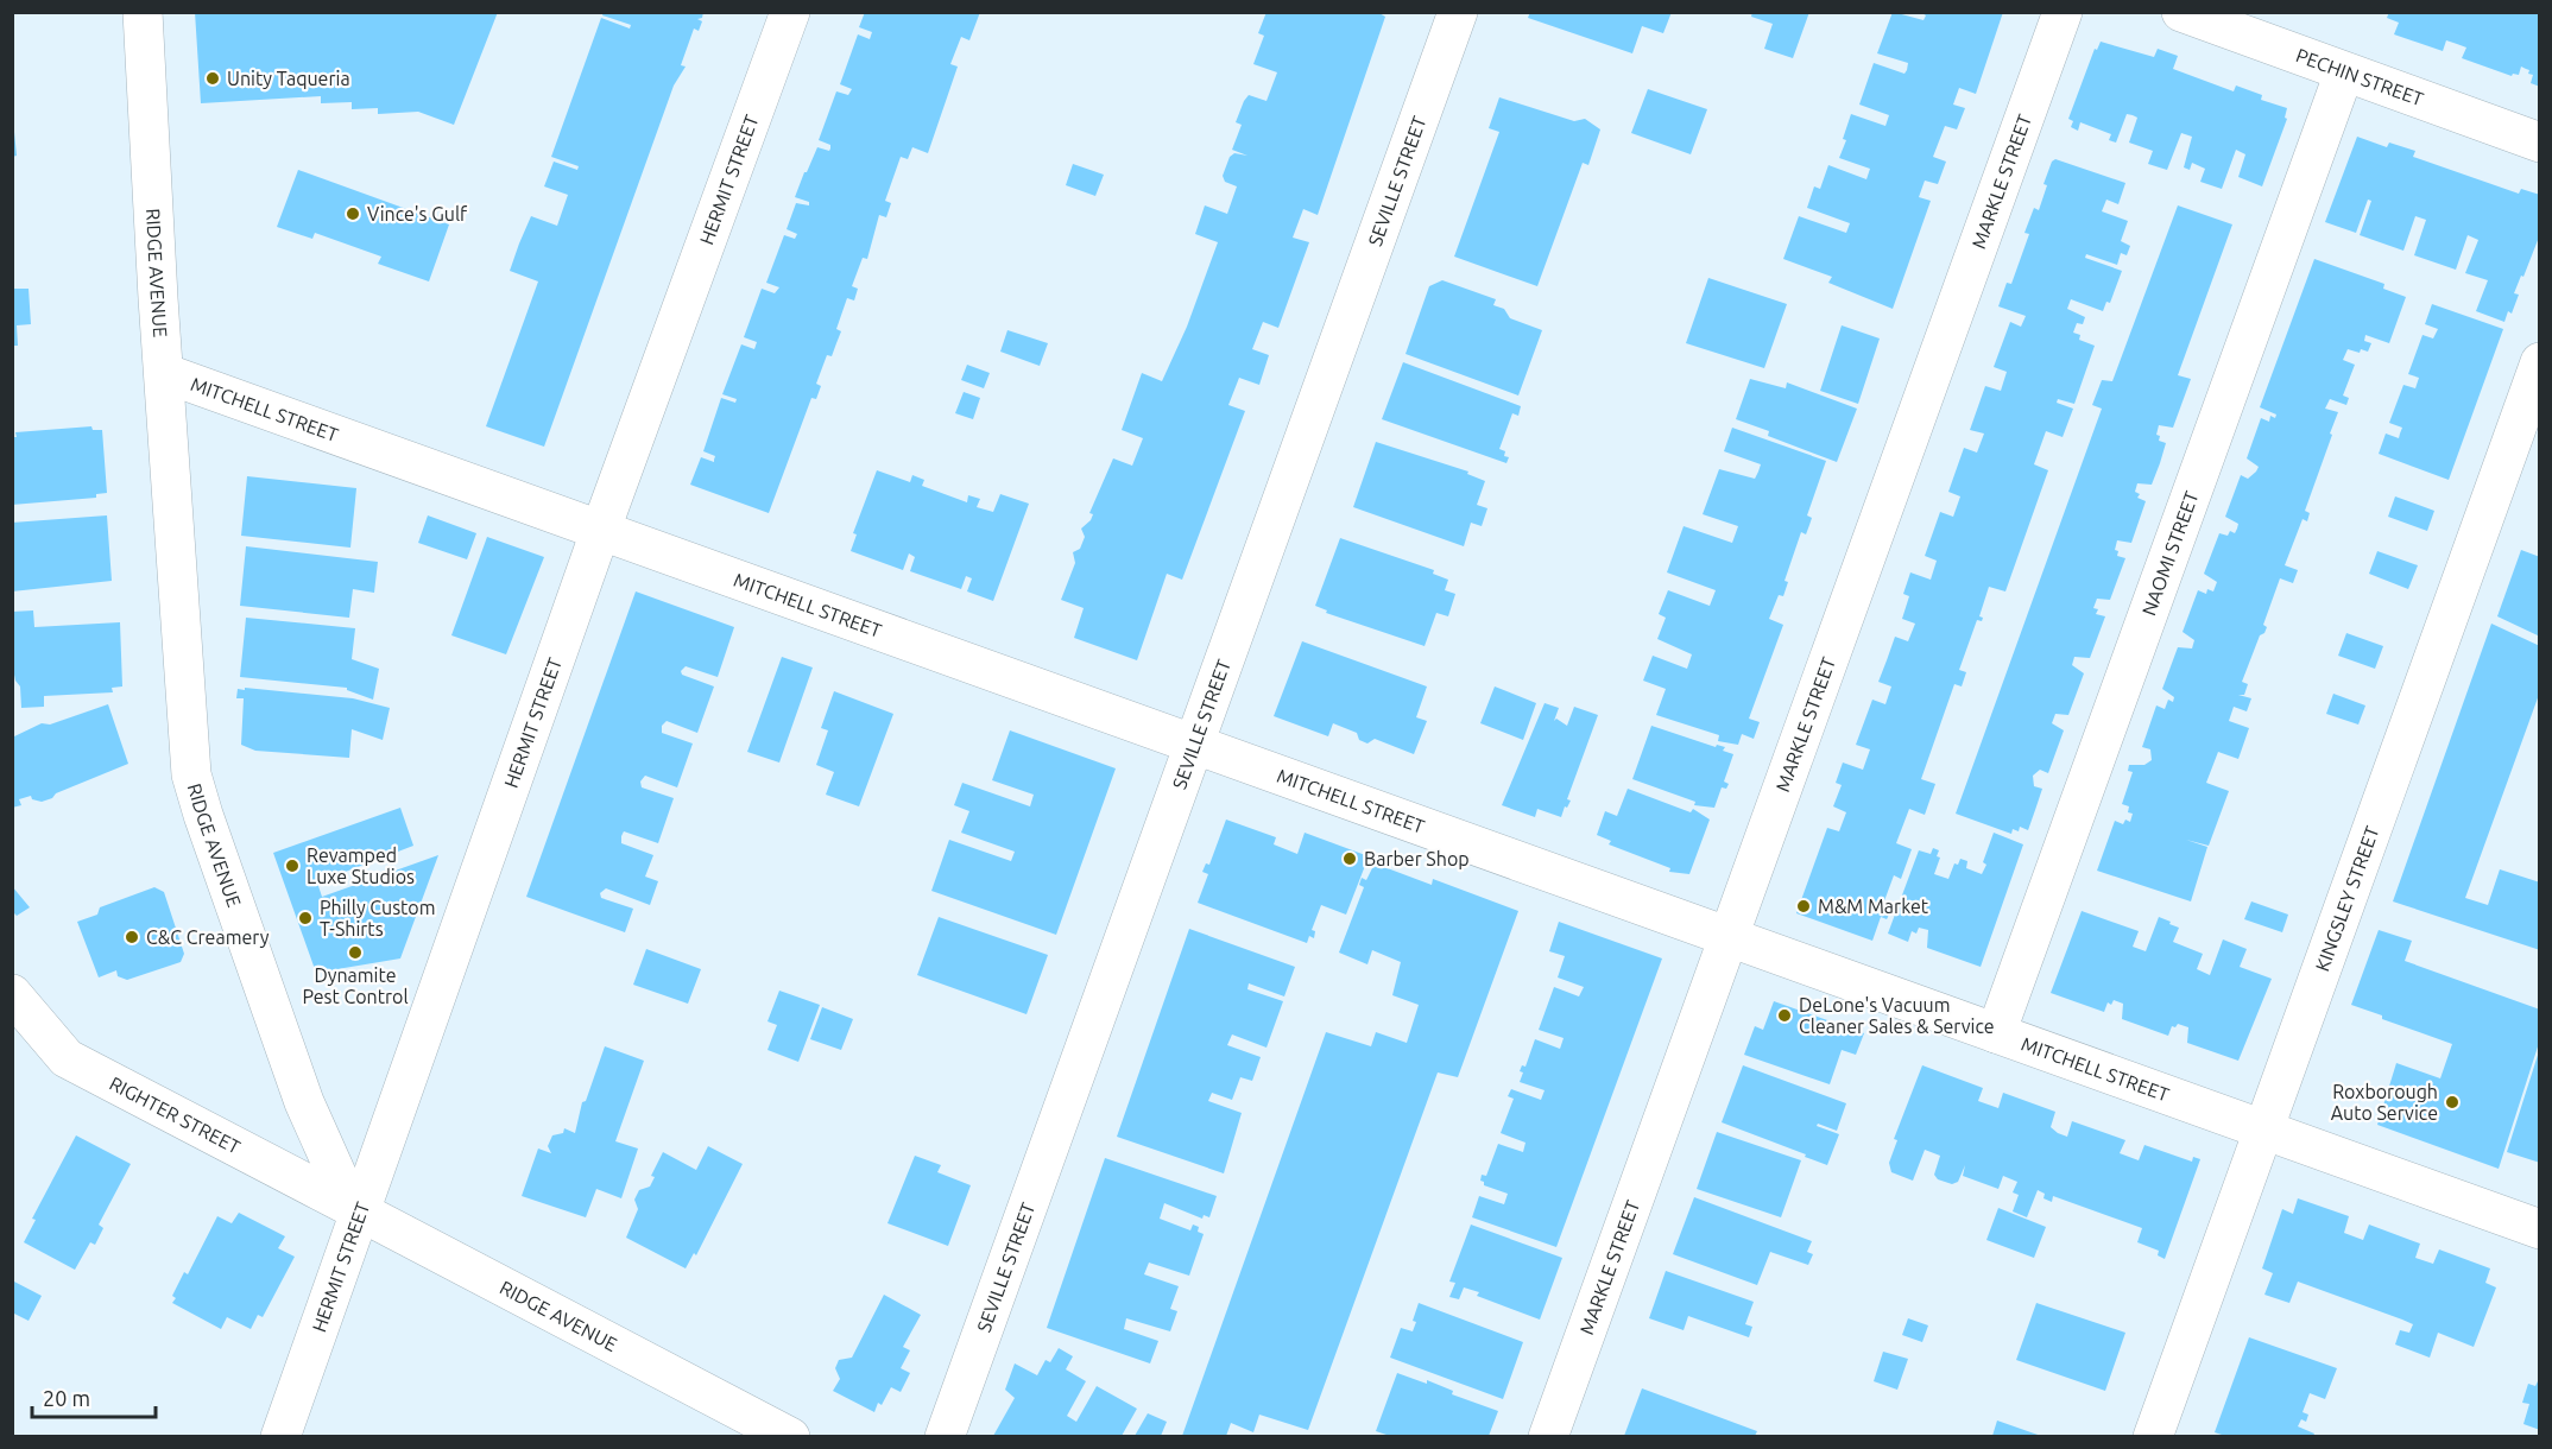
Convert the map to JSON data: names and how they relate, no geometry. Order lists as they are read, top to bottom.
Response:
{
  "streets": {
    "street": [
      "PECHIN STREET",
      "HERMIT STREET",
      "SEVILLE STREET",
      "MARKLE STREET",
      "RIDGE AVENUE",
      "MITCHELL STREET",
      "NAOMI STREET",
      "KINGSLEY STREET",
      "RIGHTER STREET"
    ]
  },
  "crossings": [
    ["PECHIN STREET", "NAOMI STREET"],
    ["HERMIT STREET", "RIDGE AVENUE"],
    ["HERMIT STREET", "MITCHELL STREET"],
    ["HERMIT STREET", "RIGHTER STREET"],
    ["SEVILLE STREET", "MITCHELL STREET"],
    ["MARKLE STREET", "MITCHELL STREET"],
    ["RIDGE AVENUE", "MITCHELL STREET"],
    ["RIDGE AVENUE", "RIGHTER STREET"],
    ["MITCHELL STREET", "NAOMI STREET"],
    ["MITCHELL STREET", "KINGSLEY STREET"]
  ],
  "places": [
    "Unity Taqueria",
    "Vince's Gulf",
    "Barber Shop",
    "Revamped Luxe Studios",
    "M&M Market",
    "Philly Custom T-Shirts",
    "C&C Creamery",
    "Dynamite Pest Control",
    "DeLone's Vacuum Cleaner Sales & Service",
    "Roxborough Auto Service"
  ],
  "scale_bar": "20 m"
}
